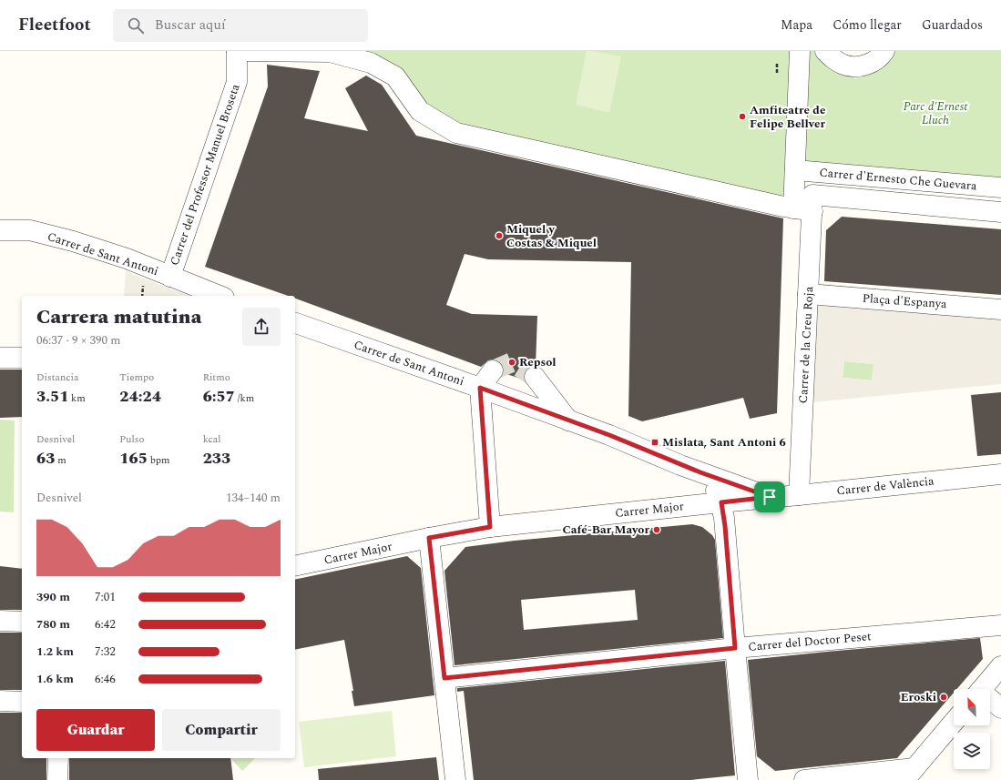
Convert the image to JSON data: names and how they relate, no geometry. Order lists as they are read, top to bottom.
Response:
{
  "streets": {
    "street": [
      "Carrer del Professor Manuel Broseta",
      "Carrer d'Ernesto Che Guevara",
      "Carrer de Sant Antoni",
      "Plaça d'Espanya",
      "Carrer de la Creu Roja",
      "Carrer de València",
      "Carrer Major",
      "Carrer del Doctor Peset"
    ]
  },
  "crossings": [
    ["Carrer del Professor Manuel Broseta", "Carrer d'Ernesto Che Guevara"],
    ["Carrer del Professor Manuel Broseta", "Carrer de Sant Antoni"],
    ["Carrer d'Ernesto Che Guevara", "Carrer de la Creu Roja"],
    ["Carrer de Sant Antoni", "Carrer de València"],
    ["Carrer de Sant Antoni", "Carrer Major"],
    ["Plaça d'Espanya", "Carrer de la Creu Roja"],
    ["Carrer de la Creu Roja", "Carrer de València"],
    ["Carrer de València", "Carrer Major"]
  ],
  "parks": ["Parc d'Ernest Lluch"],
  "places": {
    "other": [
      "Amfiteatre de Felipe Bellver",
      "Miquel y Costas & Miquel",
      "Repsol",
      "Café-Bar Mayor",
      "Eroski"
    ],
    "transit": ["Mislata, Sant Antoni 6"]
  },
  "north": "top left",
  "page": {
    "header": "Fleetfoot",
    "search": "Buscar aquí",
    "nav": ["Mapa", "Cómo llegar", "Guardados"],
    "heading": ["Carrera matutina", "06:37 · 9 × 390 m"],
    "stats": [
      ["Distancia", "3.51 km"],
      ["Tiempo", "24:24"],
      ["Ritmo", "6:57 /km"],
      ["Desnivel", "63 m"],
      ["Pulso", "165 bpm"],
      ["kcal", "233"]
    ],
    "chart": ["Desnivel", "134–140 m"],
    "list": [
      {
        "name": "390 m",
        "note": "7:01"
      },
      {
        "name": "780 m",
        "note": "6:42"
      },
      {
        "name": "1.2 km",
        "note": "7:32"
      },
      {
        "name": "1.6 km",
        "note": "6:46"
      }
    ],
    "buttons": ["Guardar", "Compartir"]
  }
}
